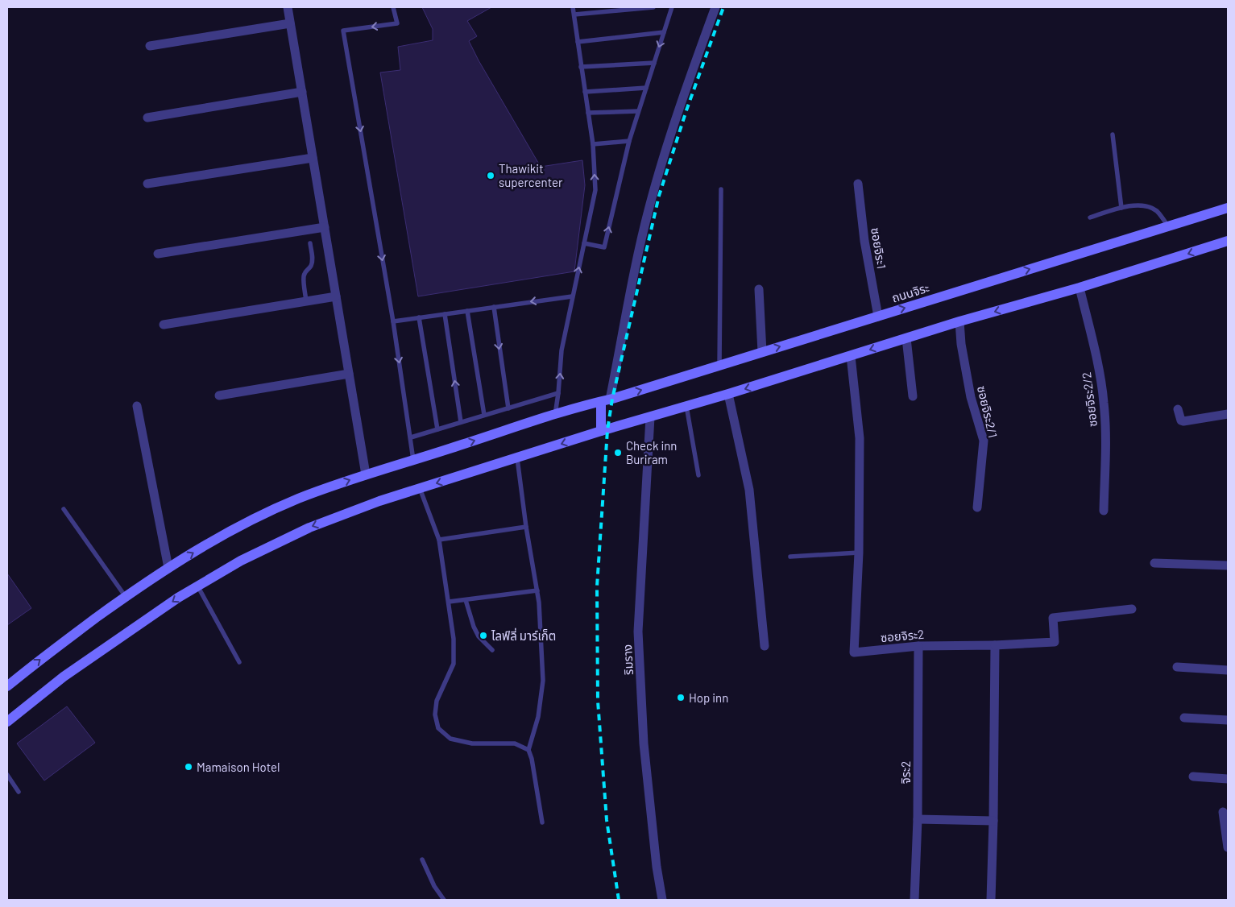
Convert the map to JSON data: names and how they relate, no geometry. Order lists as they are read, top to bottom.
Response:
{
  "streets": {
    "main road": ["ถนนจิระ"],
    "street": [
      "ซอยจิระ1",
      "ซอยจิระ2/2",
      "ซอยจิระ2/1",
      "ซอยจิระ2",
      "ริมราง",
      "จิระ2"
    ]
  },
  "crossings": [
    ["ซอยจิระ1", "ถนนจิระ"],
    ["ซอยจิระ2", "จิระ2"]
  ],
  "places": [
    "Thawikit supercenter",
    "Check inn Buriram",
    "ไลฟ์ลี่ มาร์เก็ต",
    "Hop inn",
    "Mamaison Hotel"
  ]
}
